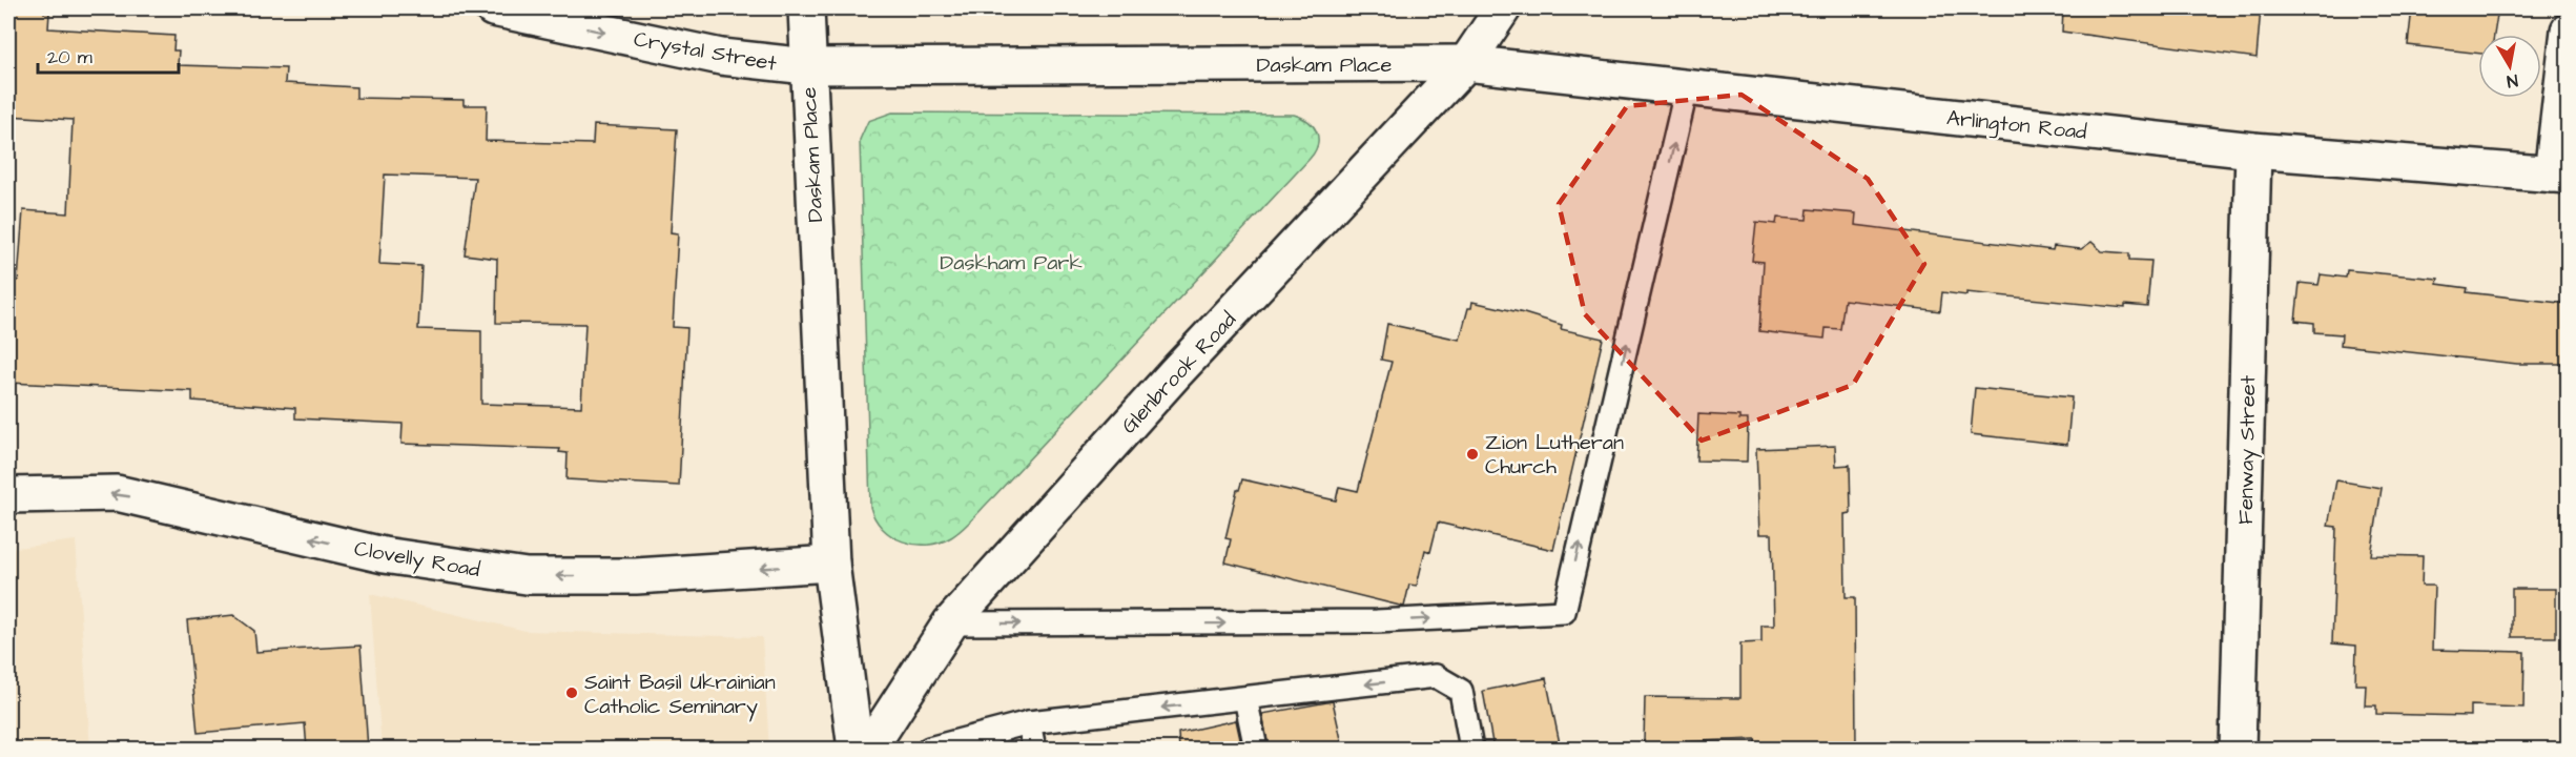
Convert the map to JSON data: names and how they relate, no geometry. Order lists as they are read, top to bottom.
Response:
{
  "streets": {
    "street": [
      "Crystal Street",
      "Daskam Place",
      "Arlington Road",
      "Glenbrook Road",
      "Fenway Street",
      "Clovelly Road"
    ]
  },
  "crossings": [
    ["Crystal Street", "Daskam Place"],
    ["Daskam Place", "Arlington Road"],
    ["Daskam Place", "Glenbrook Road"],
    ["Daskam Place", "Clovelly Road"],
    ["Arlington Road", "Glenbrook Road"],
    ["Arlington Road", "Fenway Street"]
  ],
  "one_way": ["Crystal Street", "Clovelly Road"],
  "parks": ["Daskham Park"],
  "places": ["Zion Lutheran Church", "Saint Basil Ukrainian Catholic Seminary"],
  "scale_bar": "20 m",
  "north": "bottom"
}
